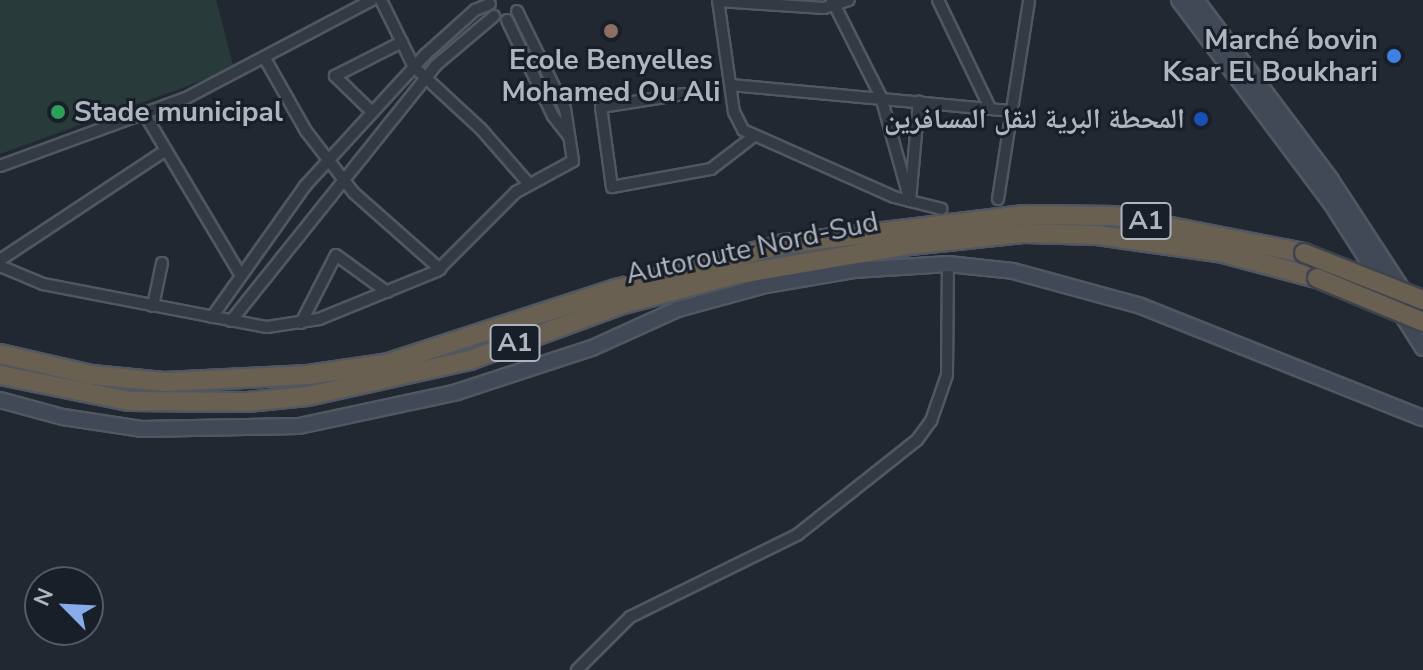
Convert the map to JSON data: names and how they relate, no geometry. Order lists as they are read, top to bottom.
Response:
{
  "streets": {
    "highway": ["A1", "Autoroute Nord-Sud"]
  },
  "places": [
    "Ecole Benyelles Mohamed Ou Ali",
    "Marché bovin Ksar El Boukhari",
    "Stade municipal",
    "المحطة البرية لنقل المسافرين"
  ],
  "north": "top left"
}
